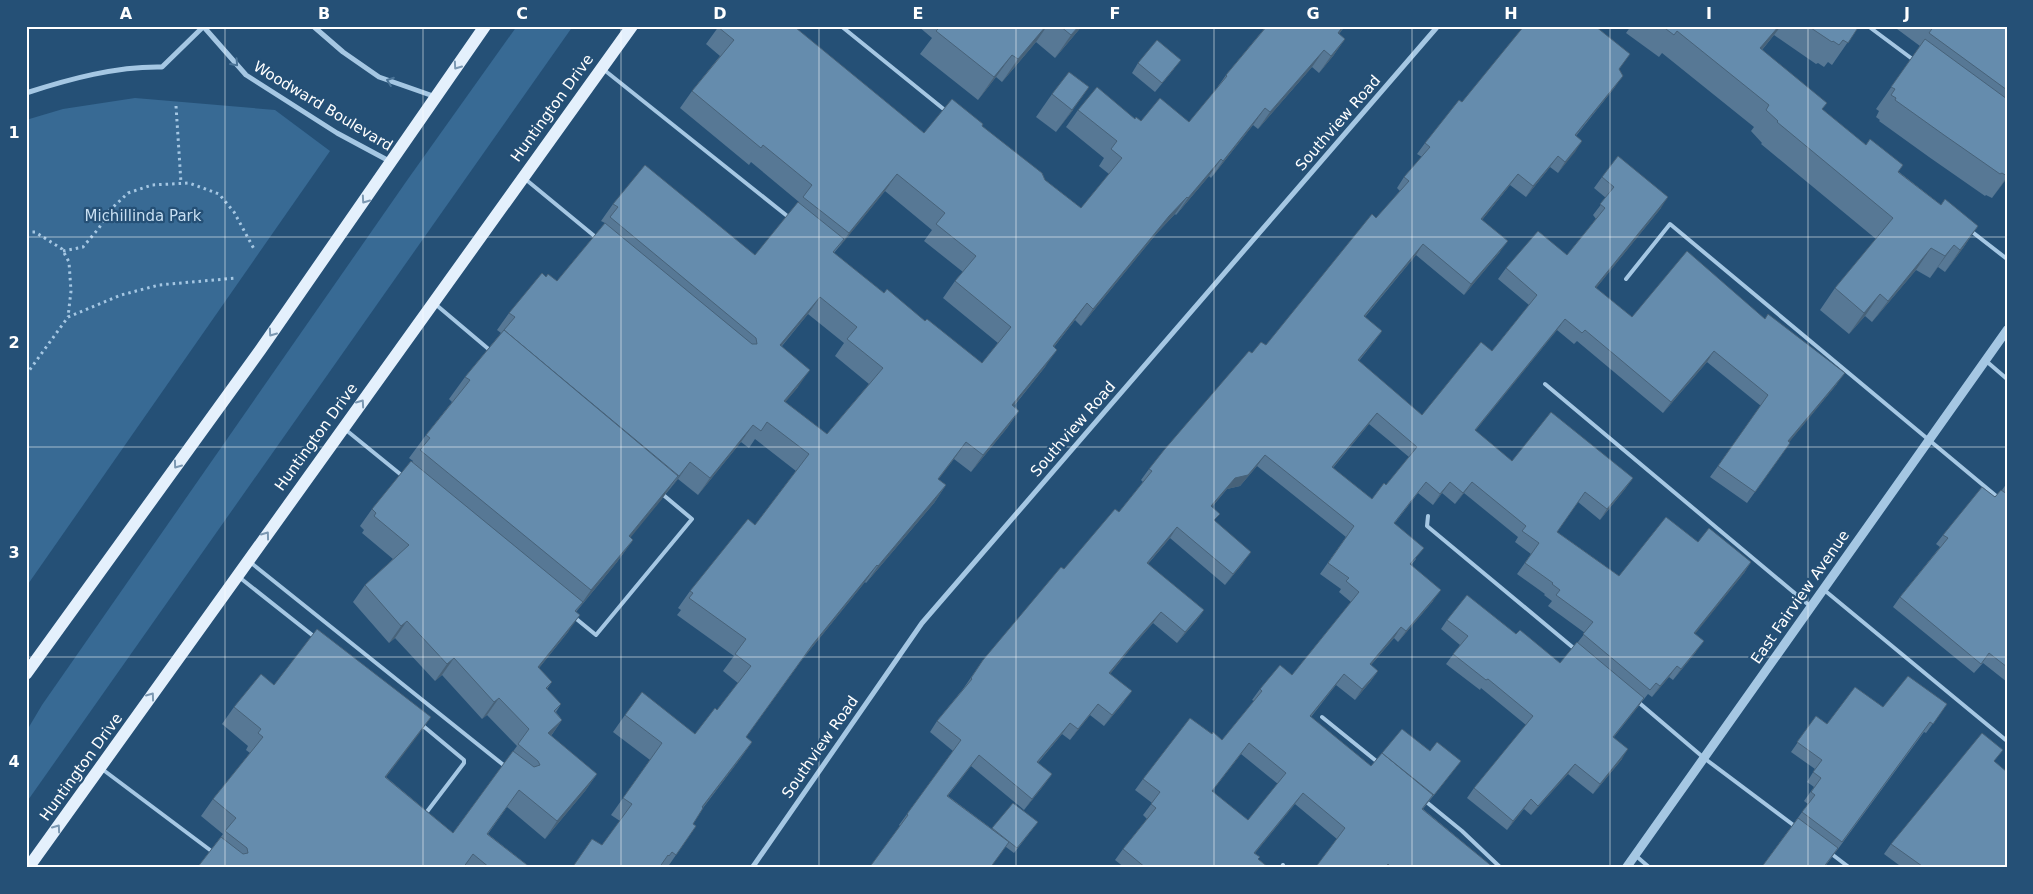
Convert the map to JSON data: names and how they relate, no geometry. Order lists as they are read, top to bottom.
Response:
{
  "streets": {
    "main road": ["Huntington Drive"],
    "street": ["Woodward Boulevard", "Southview Road", "East Fairview Avenue"]
  },
  "one_way": ["Woodward Boulevard", "Huntington Drive"],
  "parks": ["Michillinda Park"],
  "grid": {
    "columns": [
      "A",
      "B",
      "C",
      "D",
      "E",
      "F",
      "G",
      "H",
      "I",
      "J"
    ],
    "rows": [
      "1",
      "2",
      "3",
      "4"
    ]
  }
}
